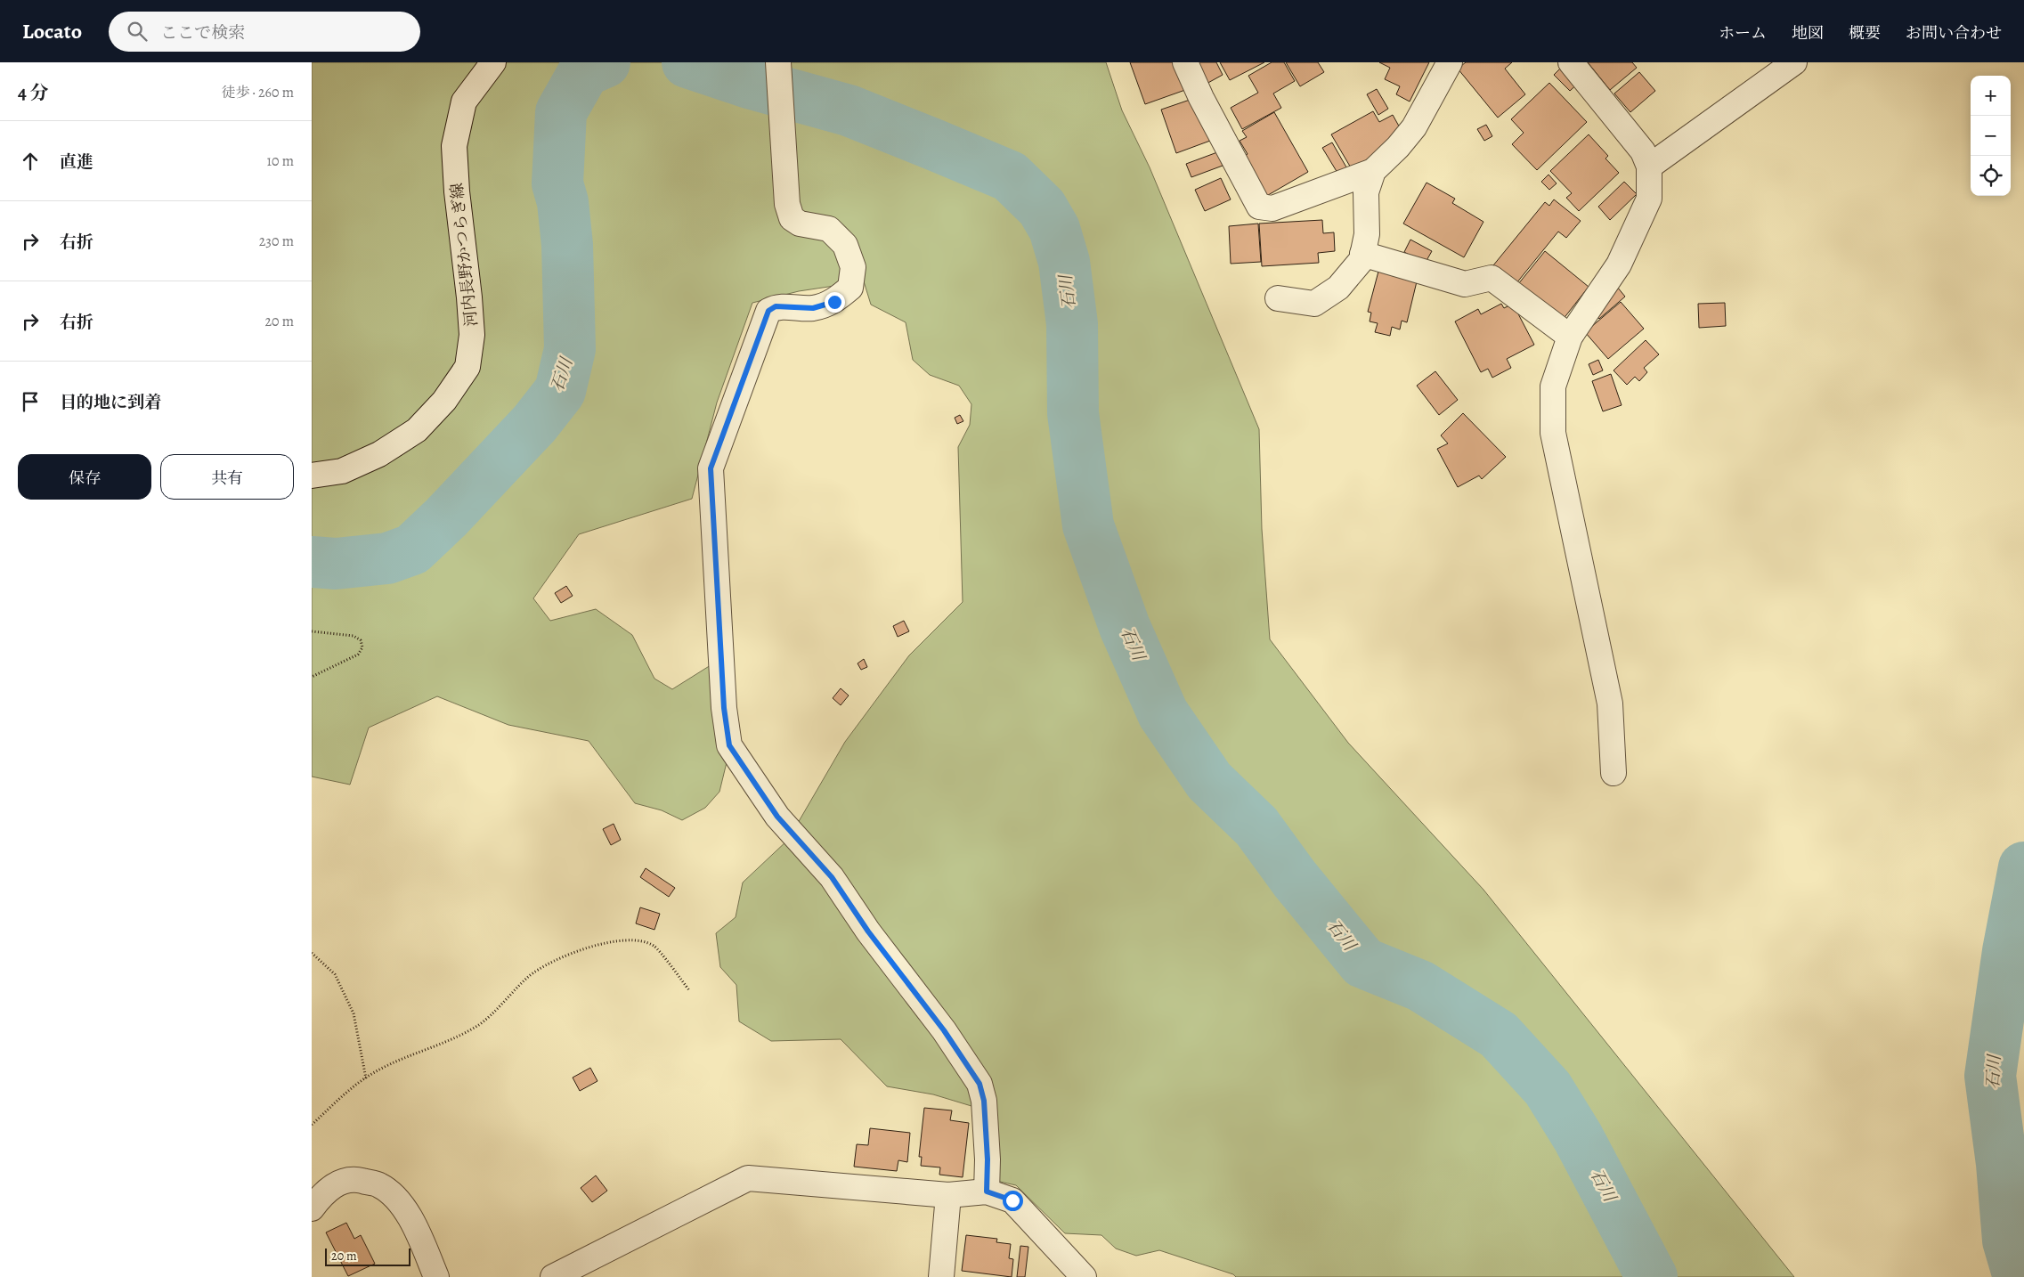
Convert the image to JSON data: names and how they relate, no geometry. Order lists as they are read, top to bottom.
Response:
{
  "streets": {
    "street": ["河内長野かつらぎ線"]
  },
  "water": ["石川"],
  "scale_bar": "20 m",
  "page": {
    "header": "Locato",
    "search": "ここで検索",
    "nav": [
      "ホーム",
      "地図",
      "概要",
      "お問い合わせ"
    ],
    "heading": ["4 分", "徒歩 · 260 m"],
    "map_buttons": ["+", "−"],
    "list": [
      ["直進", "10 m"],
      ["右折", "230 m"],
      ["右折", "20 m"],
      "目的地に到着"
    ],
    "buttons": ["保存", "共有"],
    "scale": "20 m"
  }
}
